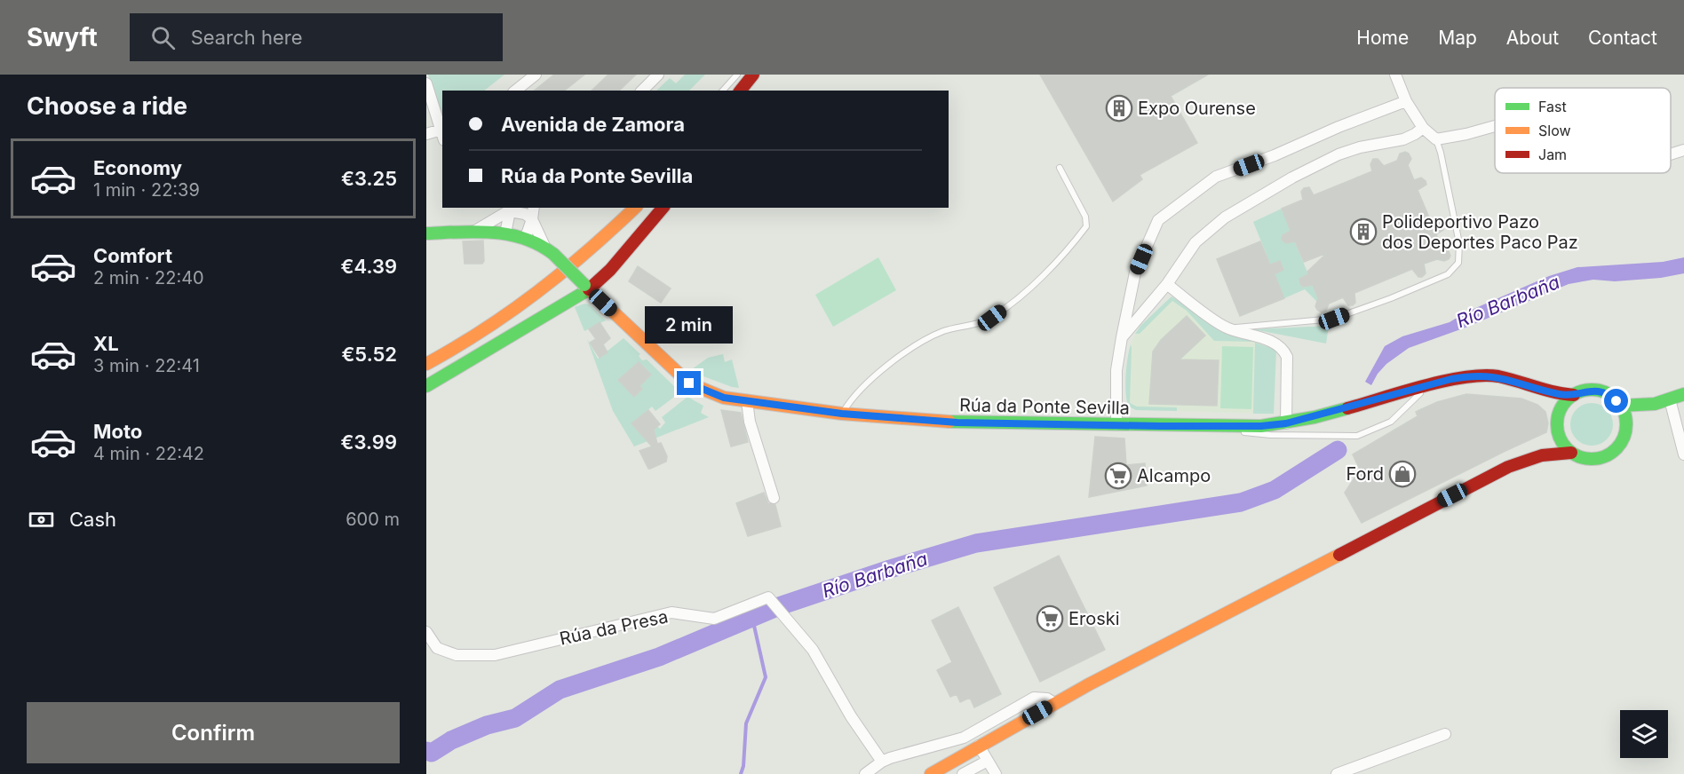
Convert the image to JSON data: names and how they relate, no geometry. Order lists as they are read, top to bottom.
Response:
{
  "streets": {
    "main road": ["Rúa da Ponte Sevilla"],
    "street": ["Rúa da Presa"]
  },
  "water": ["Río Barbaña"],
  "places": {
    "building": ["Expo Ourense", "Polideportivo Pazo dos Deportes Paco Paz"],
    "shop": ["Ford"],
    "supermarket": ["Alcampo", "Eroski"]
  },
  "legend": ["Fast", "Slow", "Jam"],
  "page": {
    "header": "Swyft",
    "search": "Search here",
    "nav": [
      "Home",
      "Map",
      "About",
      "Contact"
    ],
    "heading": "Choose a ride",
    "banner": ["Avenida de Zamora", "Rúa da Ponte Sevilla"],
    "list": [
      {
        "name": "Economy",
        "note": "1 min · 22:39",
        "value": "€3.25"
      },
      {
        "name": "Comfort",
        "note": "2 min · 22:40",
        "value": "€4.39"
      },
      {
        "name": "XL",
        "note": "3 min · 22:41",
        "value": "€5.52"
      },
      {
        "name": "Moto",
        "note": "4 min · 22:42",
        "value": "€3.99"
      }
    ],
    "bubble": "2 min",
    "pay": ["Cash", "600 m"],
    "buttons": "Confirm"
  }
}
